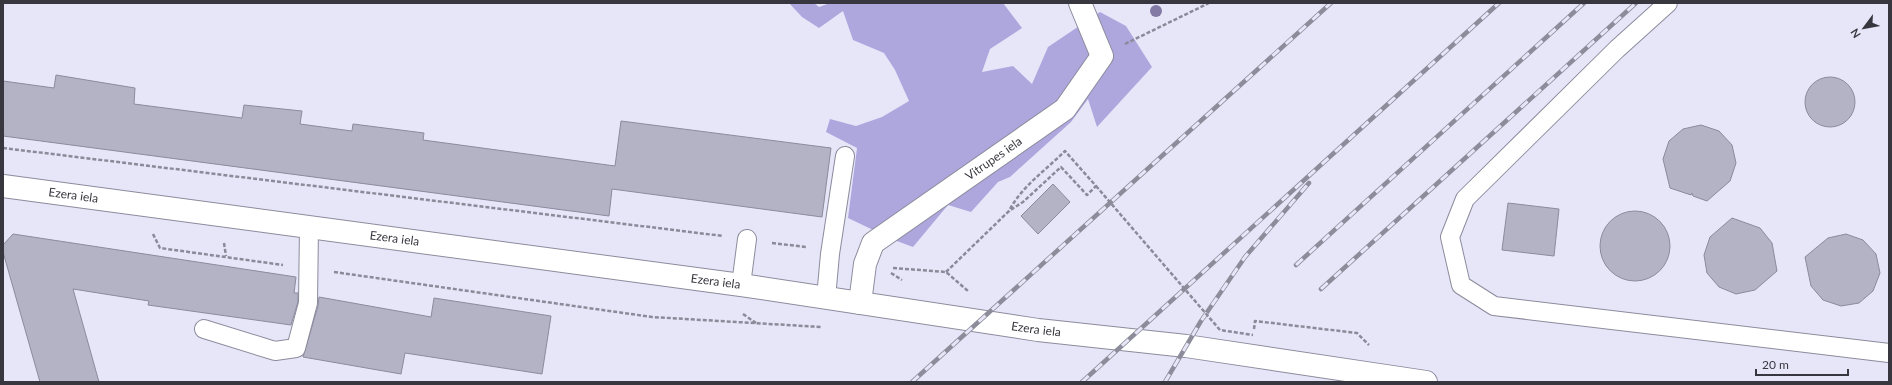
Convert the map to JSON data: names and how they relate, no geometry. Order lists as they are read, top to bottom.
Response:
{
  "streets": {
    "street": ["Vitrupes iela", "Ezera iela"]
  },
  "crossings": [
    ["Vitrupes iela", "Ezera iela"]
  ],
  "scale_bar": "20 m",
  "north": "bottom left"
}
